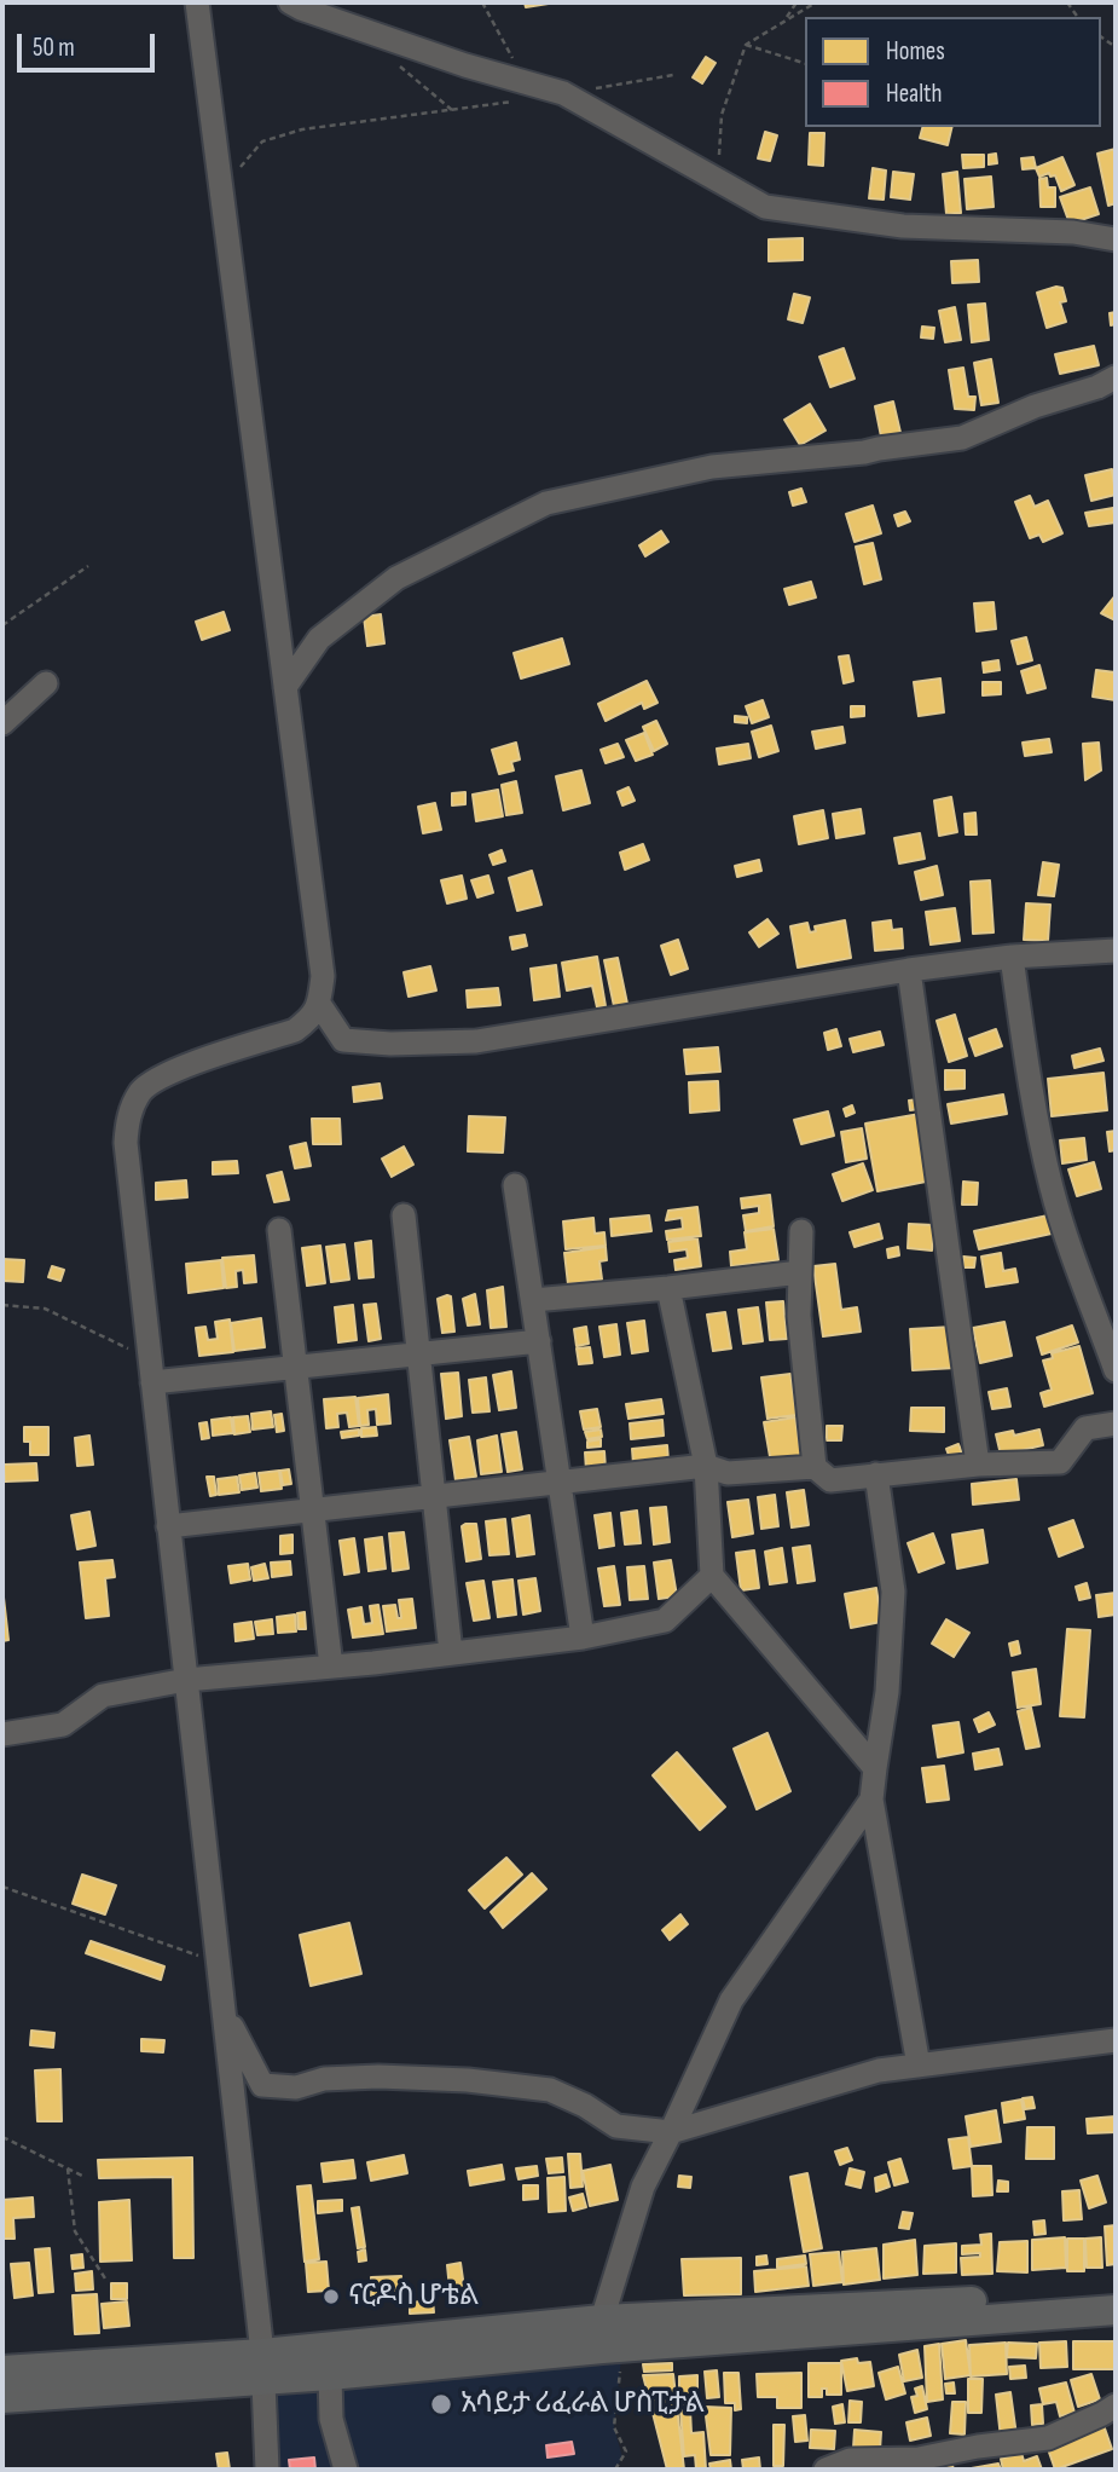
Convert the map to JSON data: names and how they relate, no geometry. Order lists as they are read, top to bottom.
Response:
{
  "places": ["ናርዶስ ሆቴል", "አሳይታ ሪፈራል ሆስፒታል"],
  "legend": ["Homes", "Health"],
  "scale_bar": "50 m"
}
